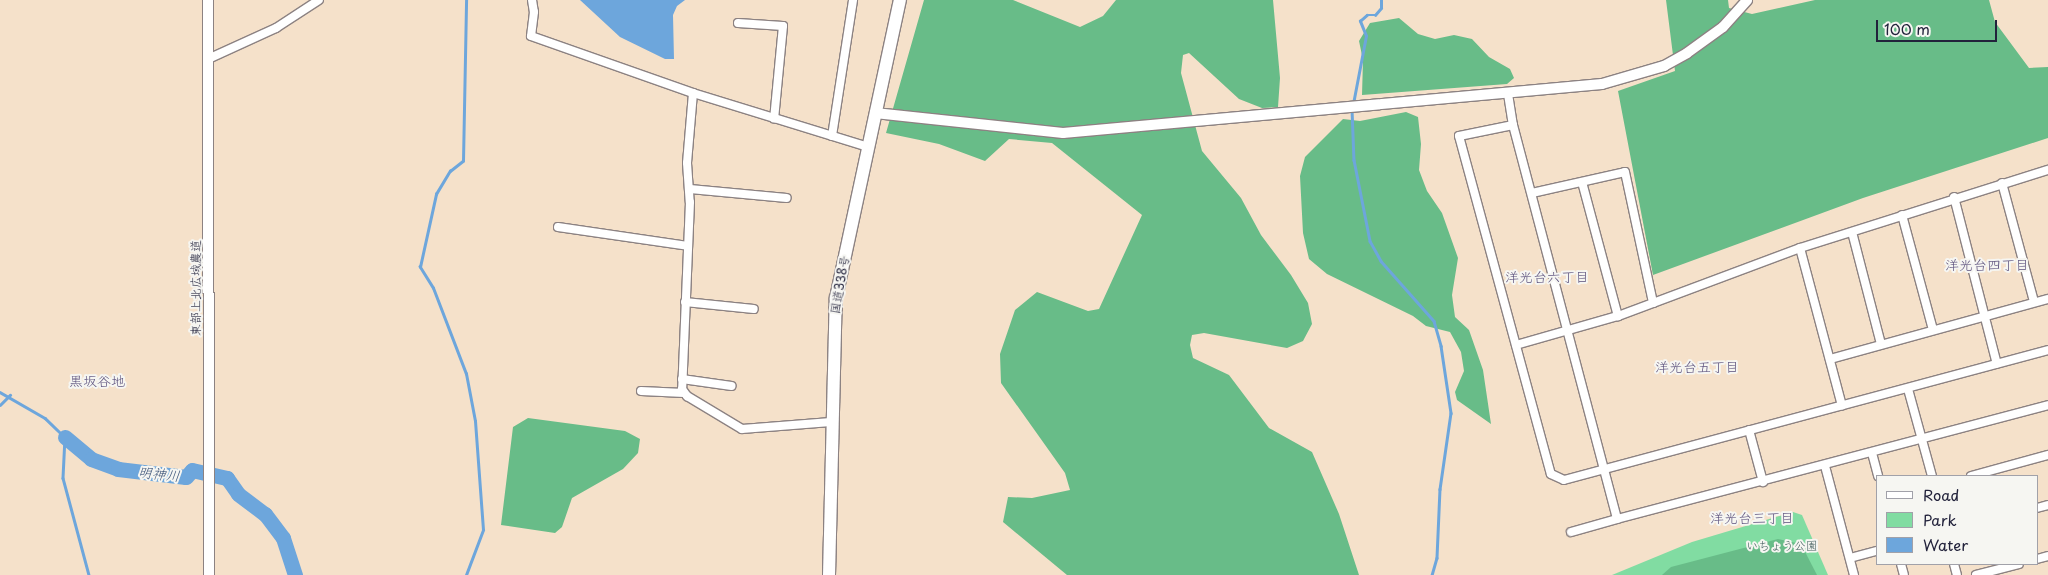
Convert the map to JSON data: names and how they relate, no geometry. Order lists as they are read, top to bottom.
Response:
{
  "streets": {
    "highway": ["国道338号"],
    "street": ["東部上北広域農道"]
  },
  "districts": [
    "洋光台四丁目",
    "洋光台六丁目",
    "洋光台五丁目",
    "黒坂谷地",
    "洋光台三丁目"
  ],
  "water": ["明神川"],
  "parks": ["いちょう公園"],
  "legend": ["Road", "Park", "Water"],
  "scale_bar": "100 m"
}
